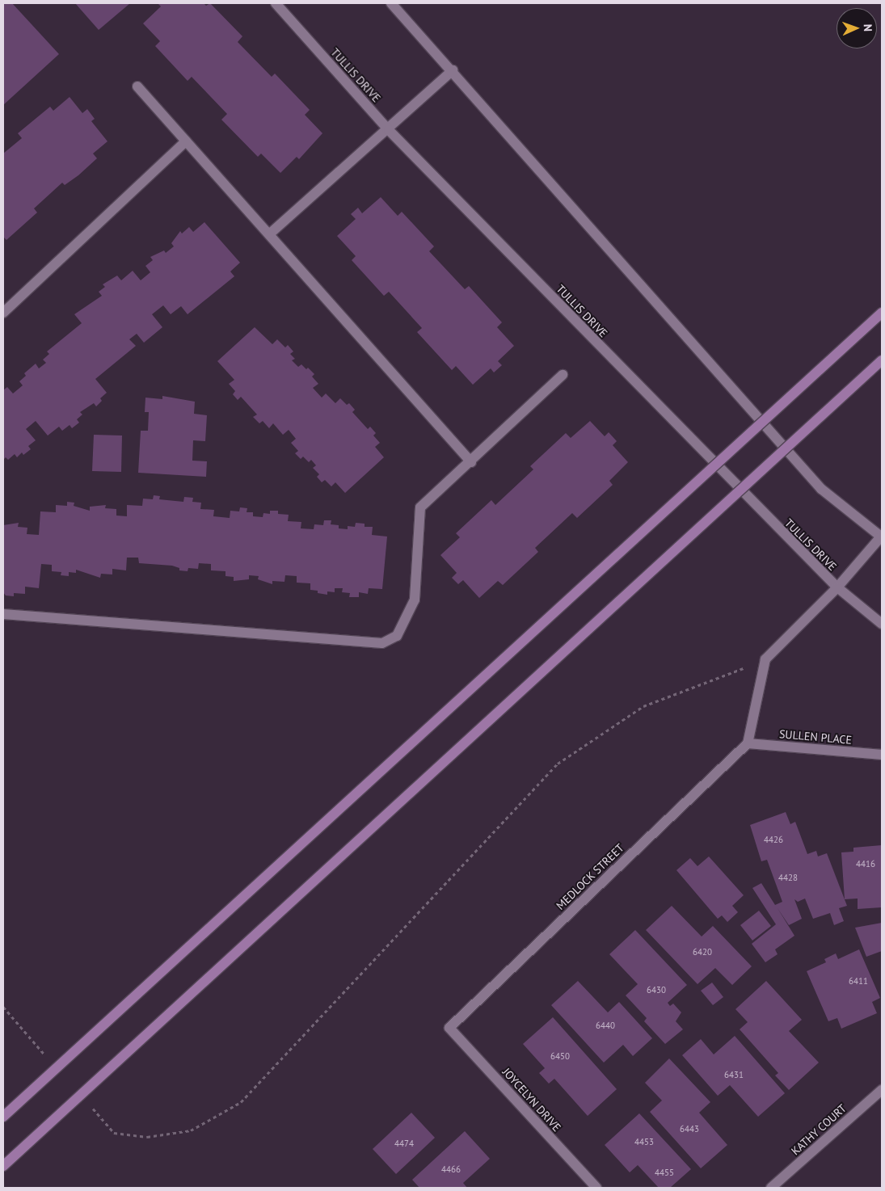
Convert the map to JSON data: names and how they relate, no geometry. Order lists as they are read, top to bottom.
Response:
{
  "streets": {
    "street": [
      "TULLIS DRIVE",
      "SULLEN PLACE",
      "MEDLOCK STREET",
      "JOYCELYN DRIVE",
      "KATHY COURT"
    ]
  },
  "crossings": [
    ["SULLEN PLACE", "MEDLOCK STREET"],
    ["MEDLOCK STREET", "JOYCELYN DRIVE"]
  ],
  "house_numbers": [
    "4426",
    "4416",
    "4428",
    "6420",
    "6411",
    "6430",
    "6440",
    "6450",
    "6431",
    "6443",
    "4453",
    "4474",
    "4466",
    "4455"
  ],
  "north": "right"
}
